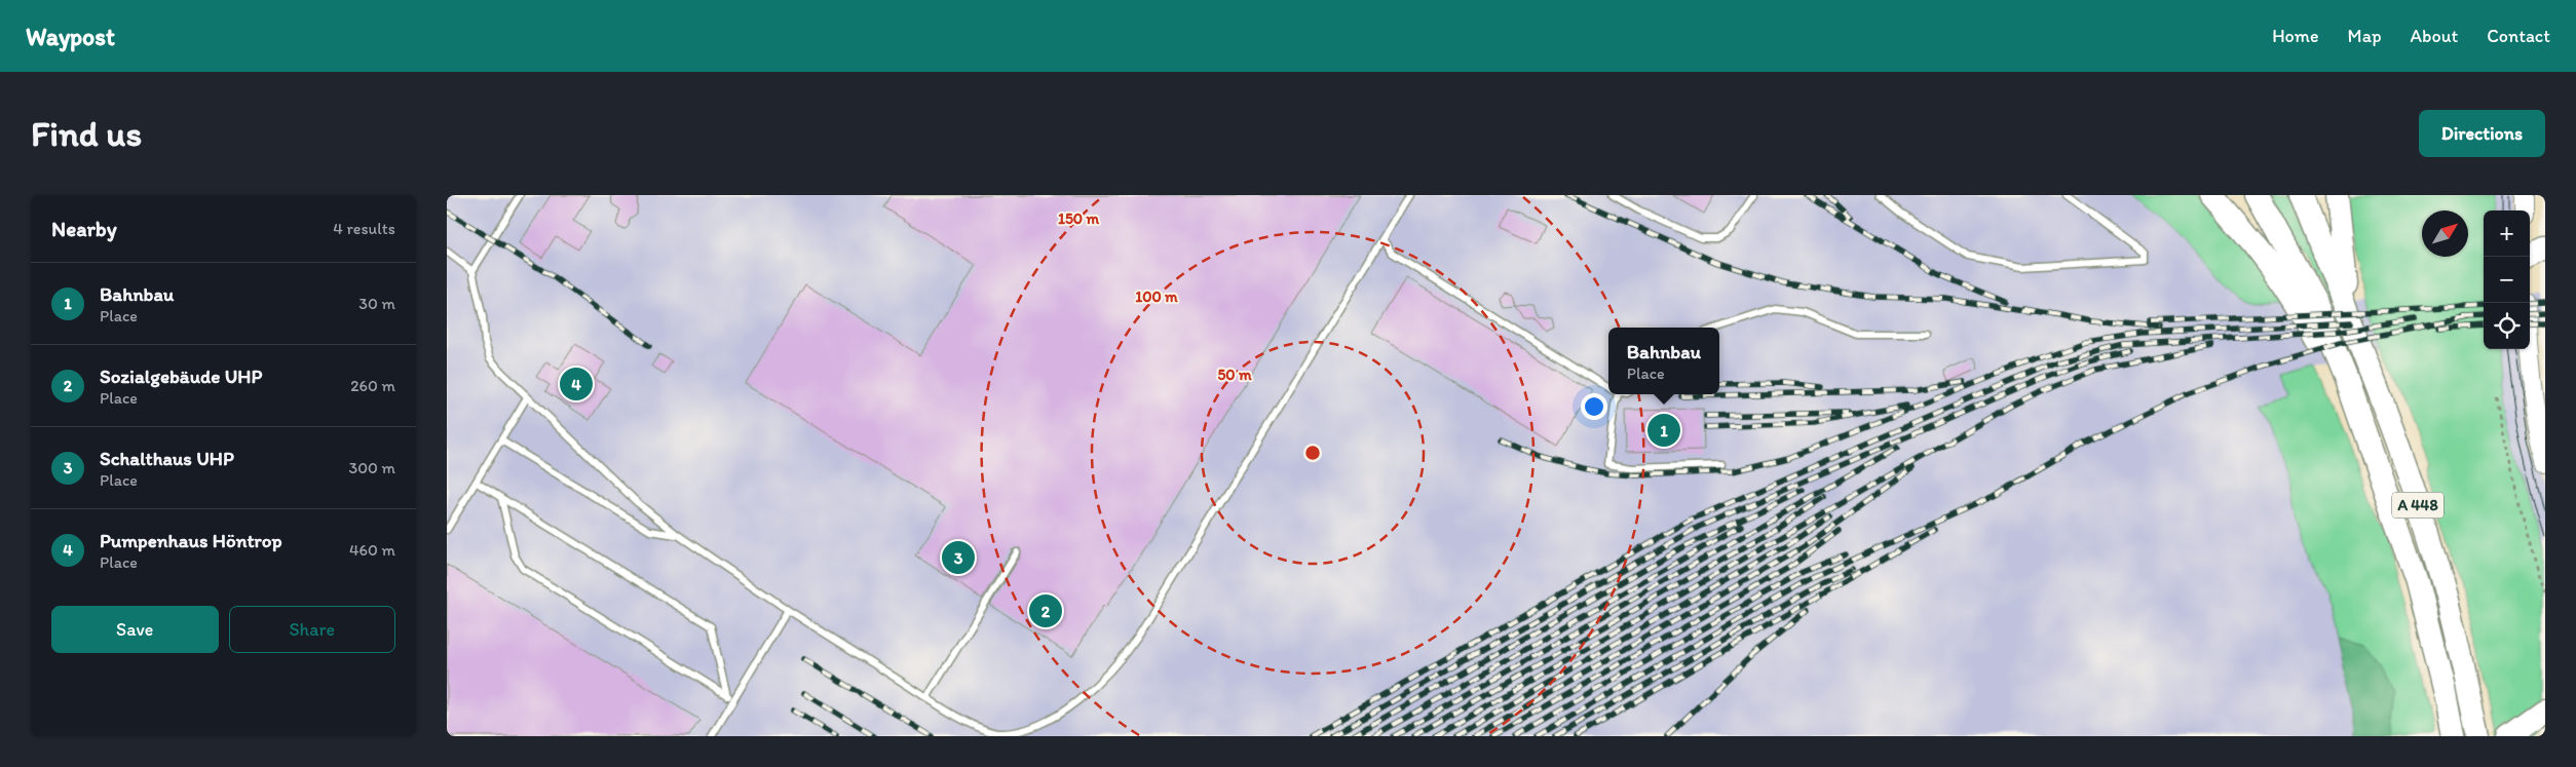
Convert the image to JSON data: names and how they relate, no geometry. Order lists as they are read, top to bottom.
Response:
{
  "streets": {
    "highway": ["A 448"]
  },
  "north": "top right",
  "page": {
    "header": "Waypost",
    "nav": [
      "Home",
      "Map",
      "About",
      "Contact"
    ],
    "buttons": [
      "Directions",
      ["Save", "Share"]
    ],
    "title": "Find us",
    "heading": ["Nearby", "4 results"],
    "map_buttons": ["+", "−"],
    "list": [
      {
        "mark": "1",
        "name": "Bahnbau",
        "note": "Place",
        "value": "30 m"
      },
      {
        "mark": "2",
        "name": "Sozialgebäude UHP",
        "note": "Place",
        "value": "260 m"
      },
      {
        "mark": "3",
        "name": "Schalthaus UHP",
        "note": "Place",
        "value": "300 m"
      },
      {
        "mark": "4",
        "name": "Pumpenhaus Höntrop",
        "note": "Place",
        "value": "460 m"
      }
    ],
    "popup": ["Bahnbau", "Place"],
    "pins": [
      "4",
      "1",
      "3",
      "2"
    ]
  },
  "rings": ["150 m", "100 m", "50 m"]
}
